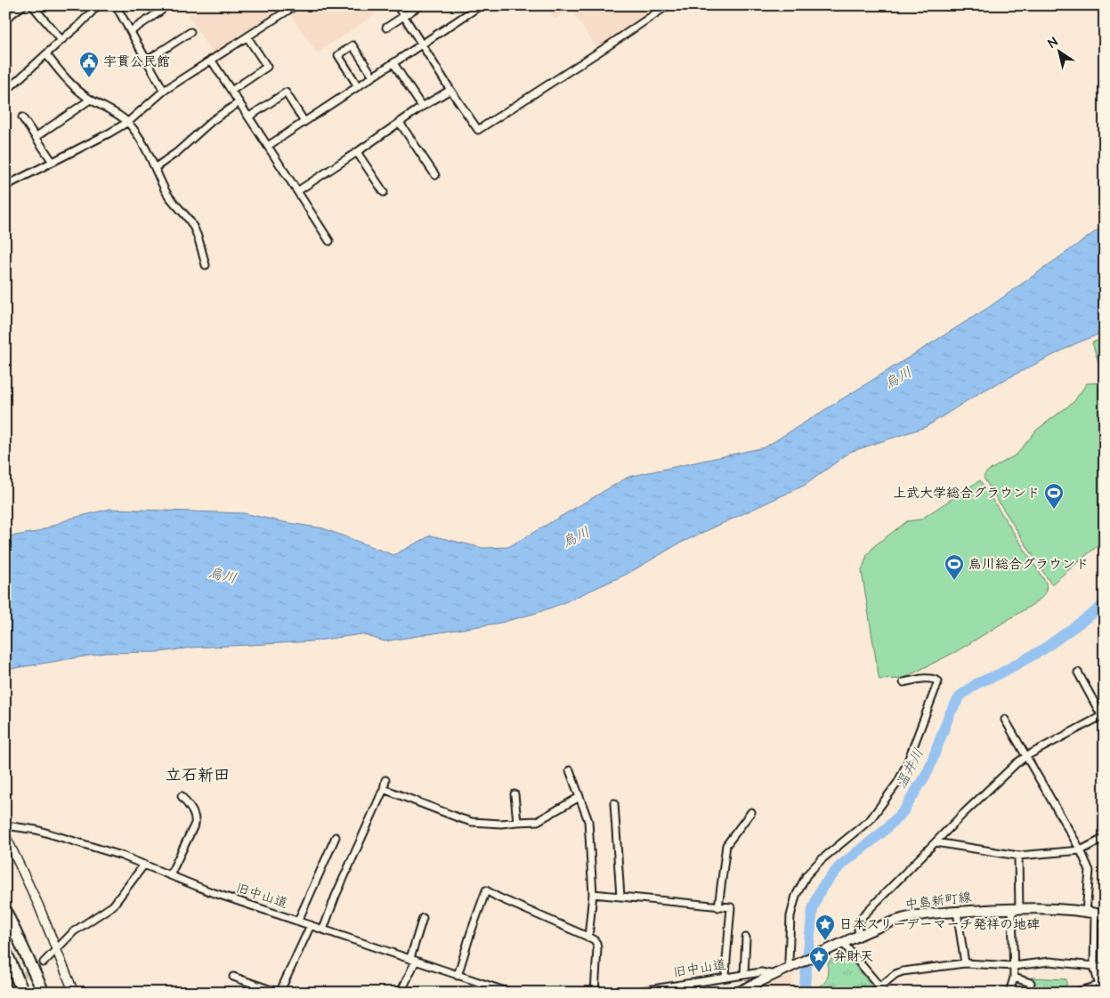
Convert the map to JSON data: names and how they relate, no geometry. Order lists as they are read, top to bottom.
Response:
{
  "streets": {
    "main road": ["中島新町線"],
    "street": ["旧中山道"]
  },
  "crossings": [
    ["旧中山道", "中島新町線"]
  ],
  "districts": ["立石新田"],
  "water": ["烏川", "温井川"],
  "places": {
    "public building": ["宇貫公民館"],
    "sports": ["上武大学総合グラウンド", "烏川総合グラウンド"],
    "place": ["日本スリーデーマーチ発祥の地碑", "弁財天"]
  },
  "north": "top left"
}
